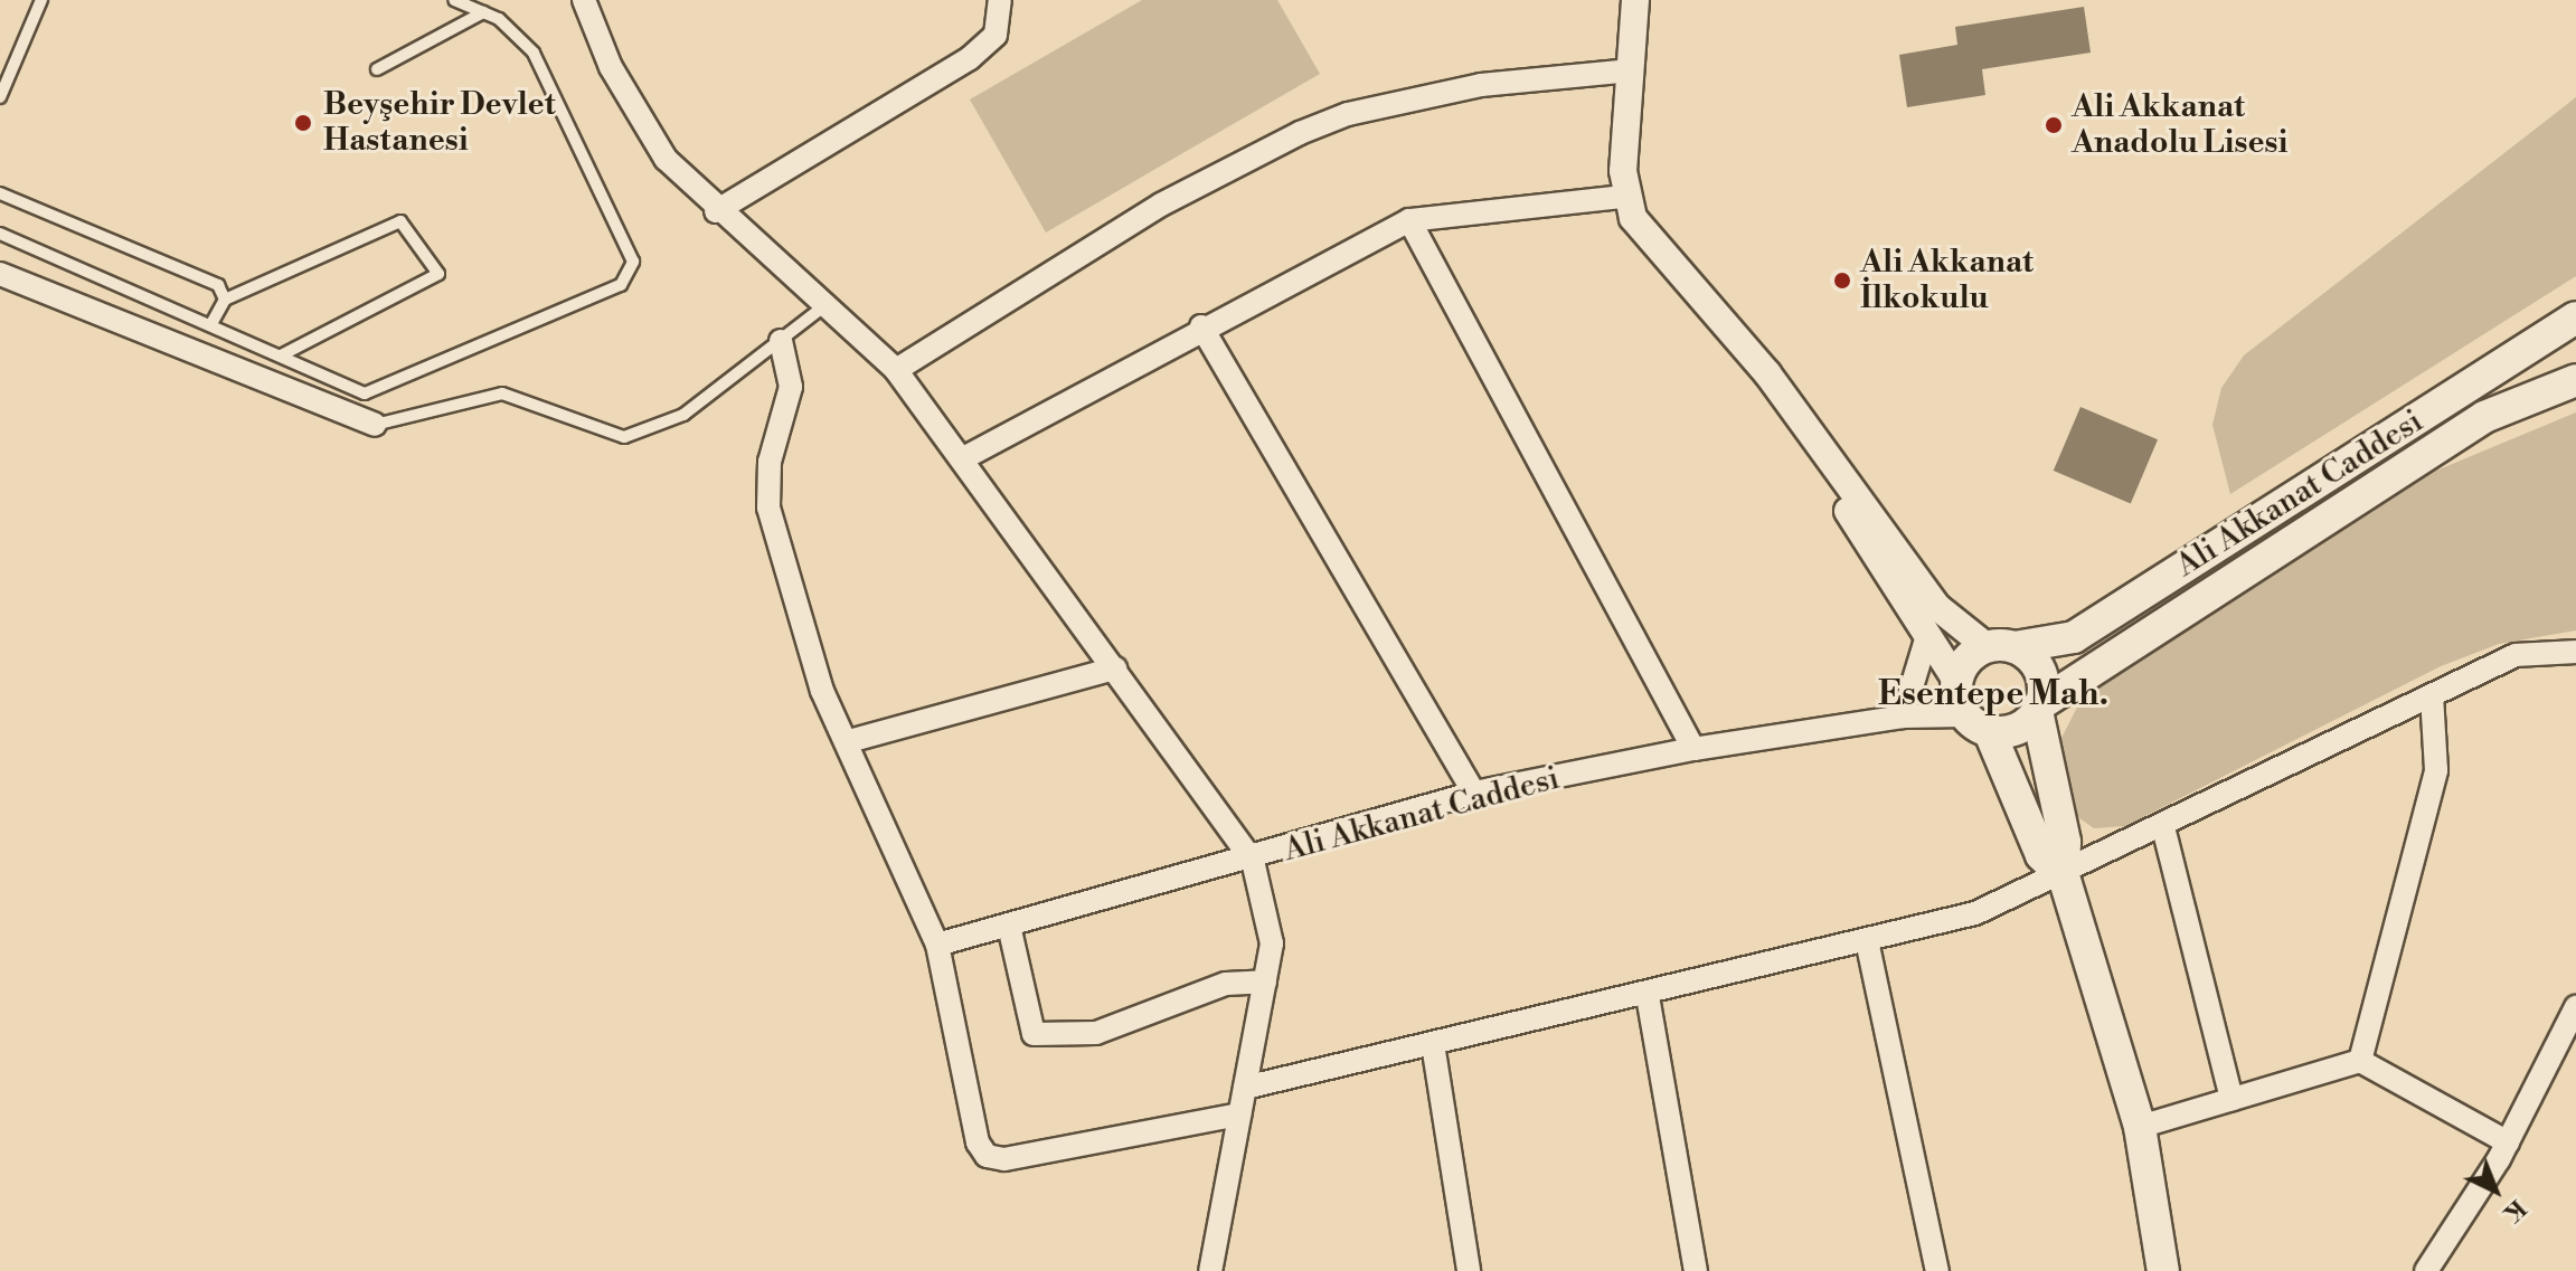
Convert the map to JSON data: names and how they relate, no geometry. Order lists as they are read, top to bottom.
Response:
{
  "streets": {
    "main road": ["Ali Akkanat Caddesi"]
  },
  "districts": ["Esentepe Mah."],
  "places": ["Beyşehir Devlet Hastanesi", "Ali Akkanat Anadolu Lisesi", "Ali Akkanat İlkokulu"],
  "north": "bottom right"
}
